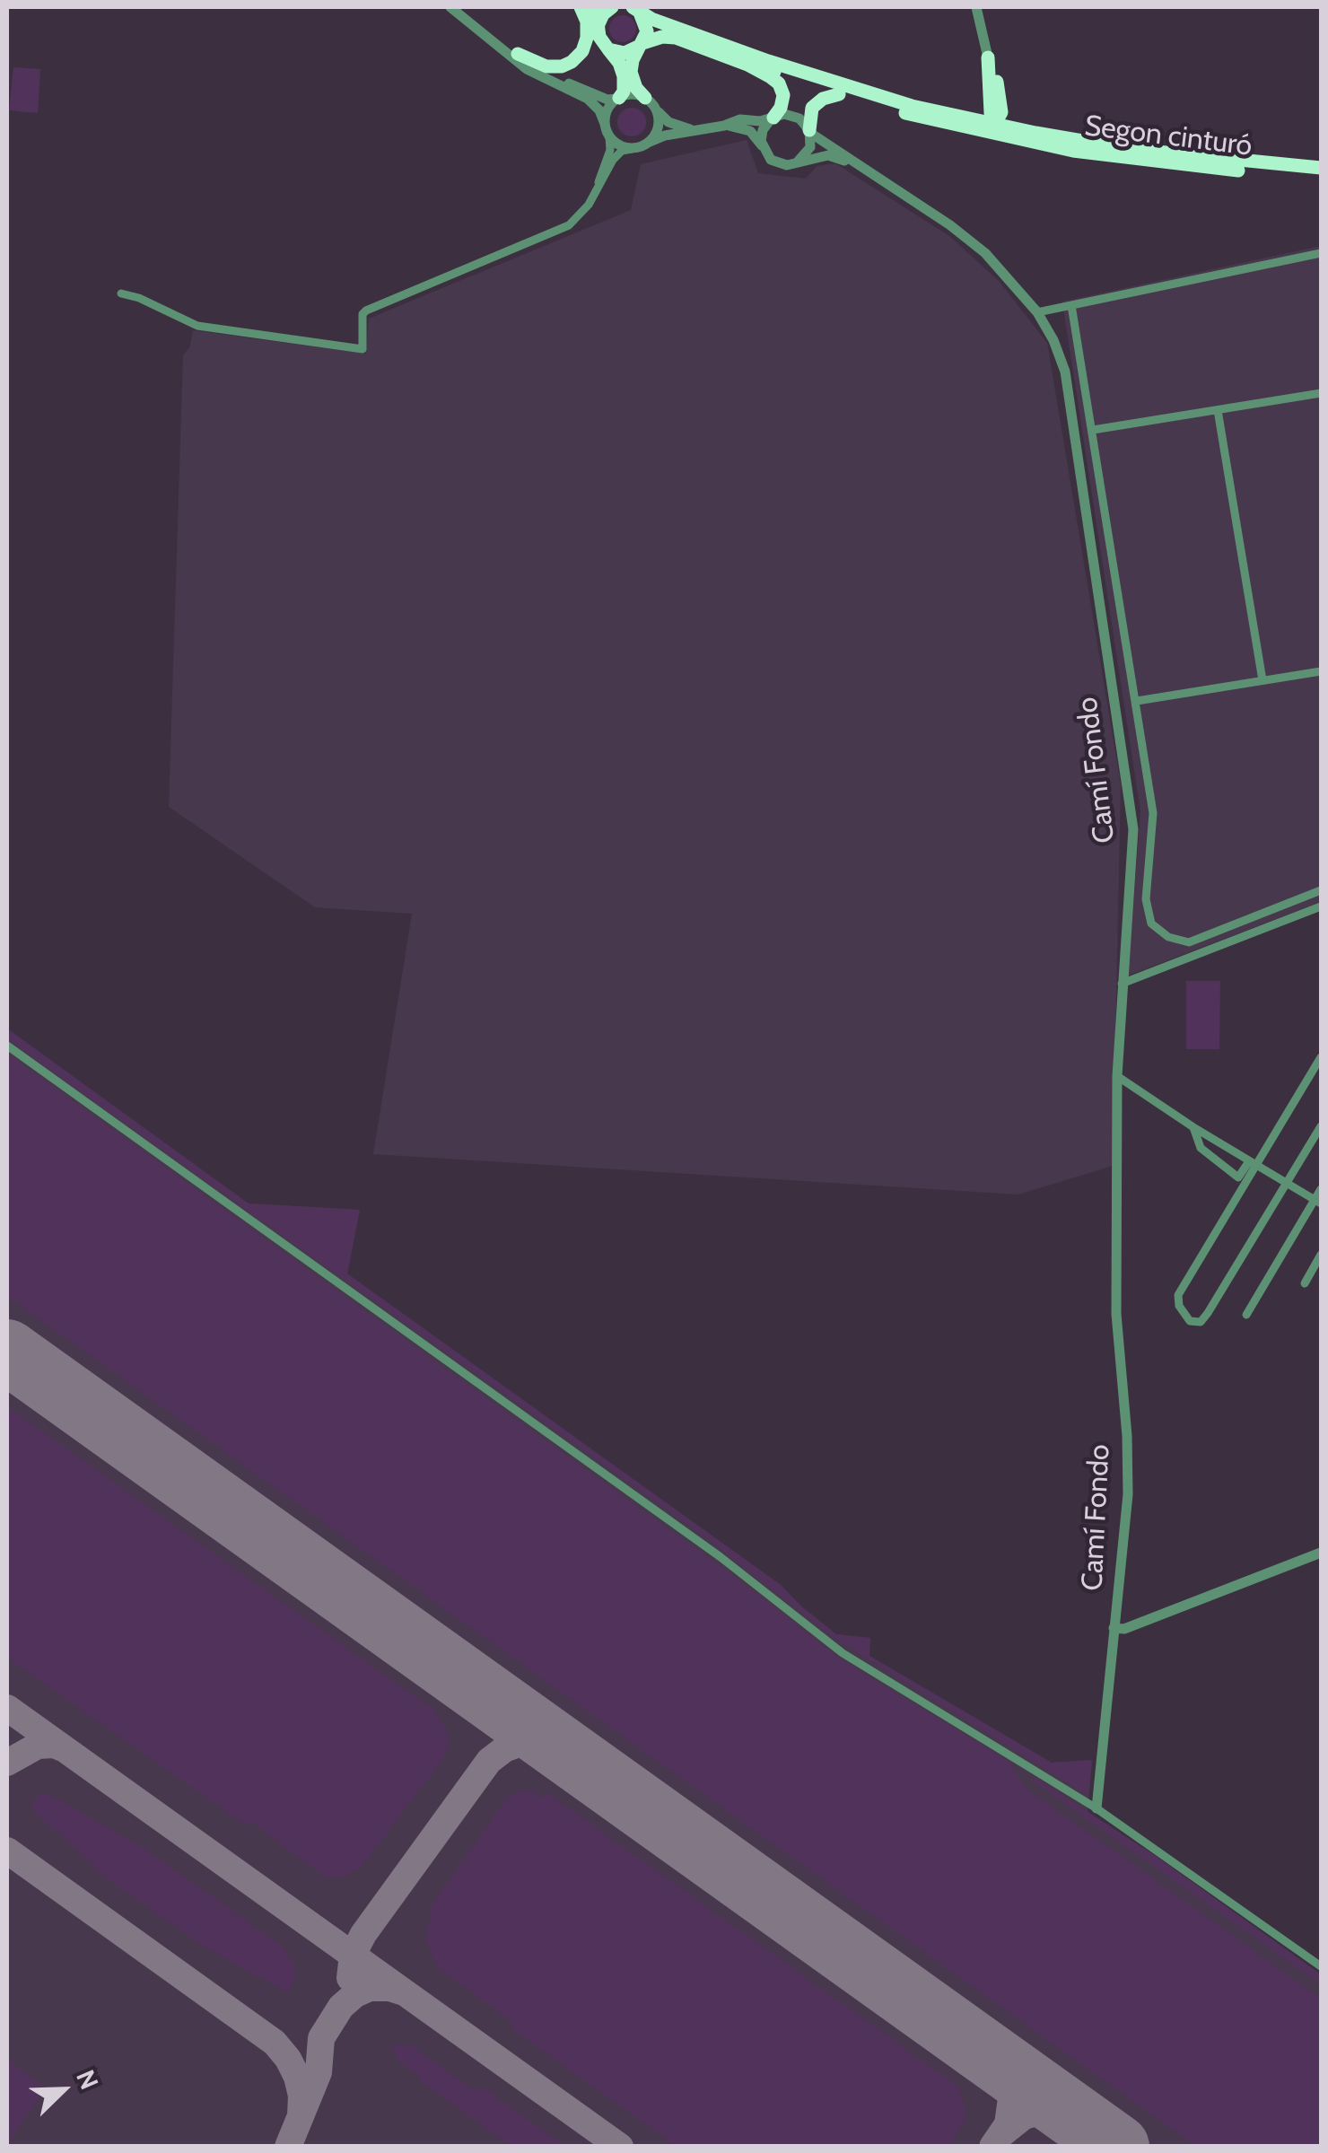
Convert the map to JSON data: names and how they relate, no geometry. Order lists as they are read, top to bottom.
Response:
{
  "streets": {
    "highway": ["Segon cinturó"],
    "street": ["Camí Fondo"]
  },
  "north": "top right"
}
